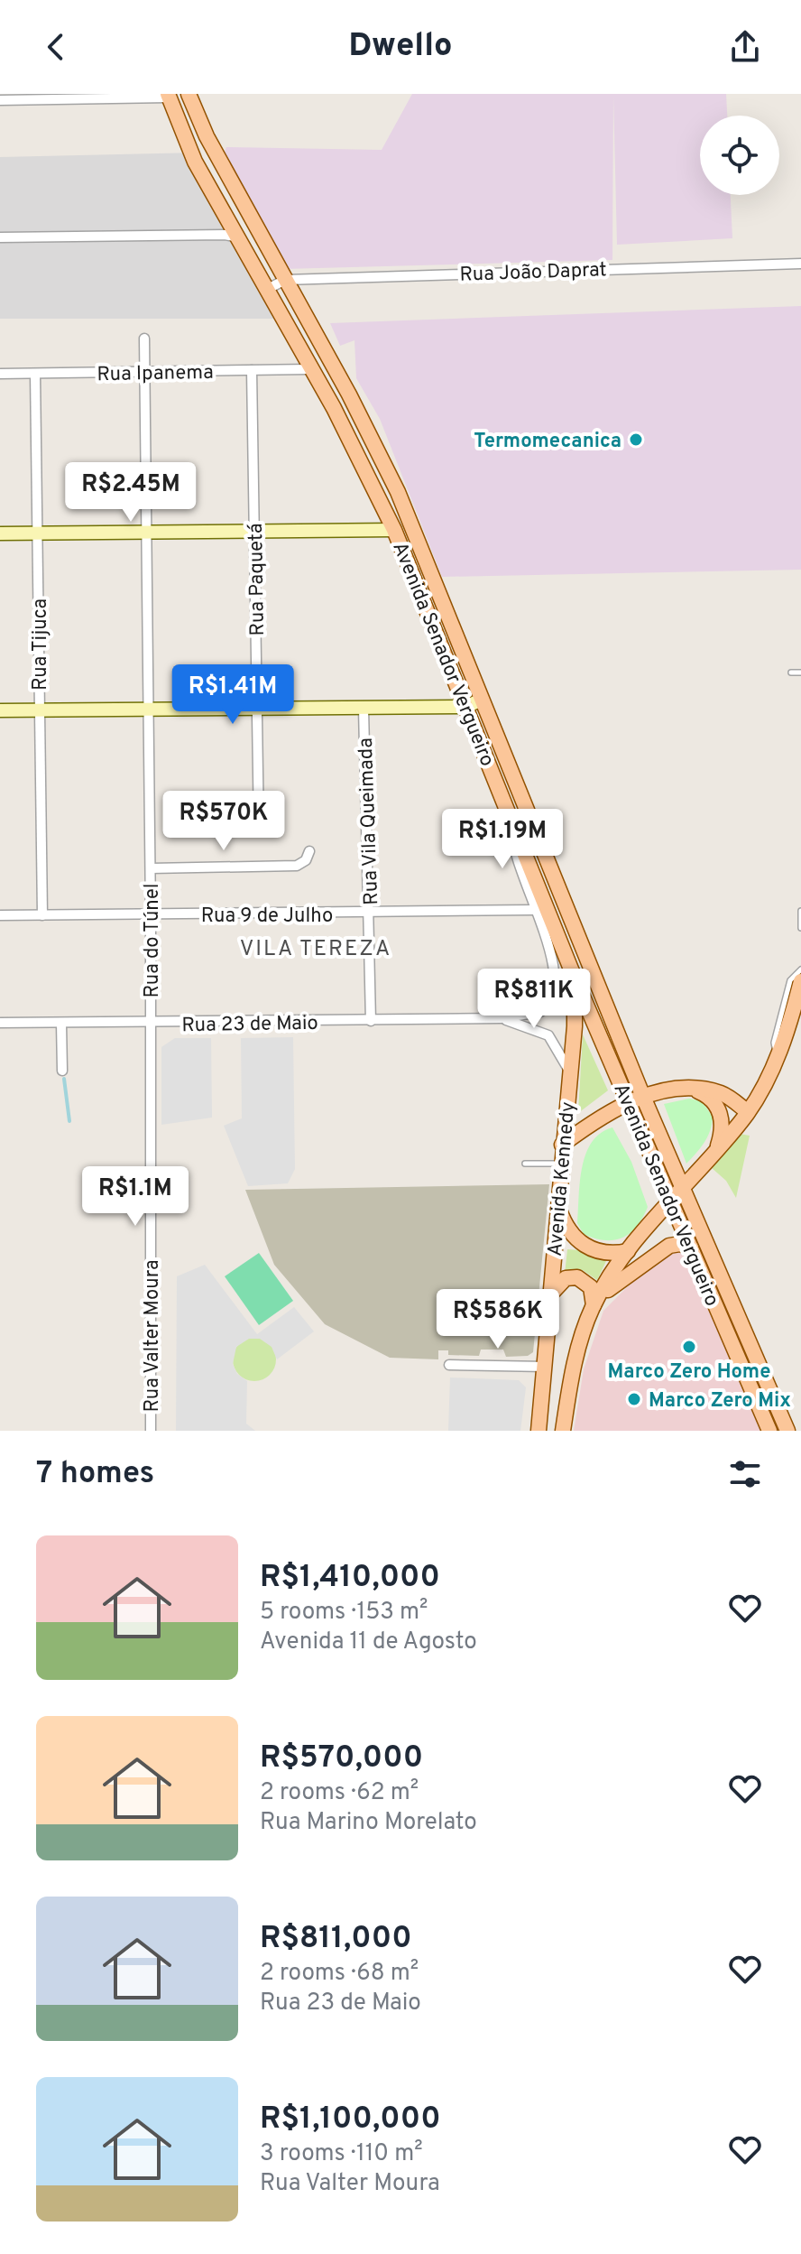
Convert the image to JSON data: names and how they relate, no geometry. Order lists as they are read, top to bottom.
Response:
{
  "streets": {
    "main road": ["Avenida Senador Vergueiro", "Avenida Kennedy"],
    "street": [
      "Rua João Daprat",
      "Rua Ipanema",
      "Rua Paquetá",
      "Rua Tijuca",
      "Rua Vila Queimada",
      "Rua 9 de Julho",
      "Rua do Túnel",
      "Rua 23 de Maio",
      "Rua Valter Moura"
    ]
  },
  "crossings": [
    ["Rua João Daprat", "Avenida Senador Vergueiro"],
    ["Rua Ipanema", "Rua Paquetá"],
    ["Rua Ipanema", "Rua Tijuca"],
    ["Rua Ipanema", "Avenida Senador Vergueiro"],
    ["Rua Ipanema", "Rua do Túnel"],
    ["Rua Tijuca", "Rua 9 de Julho"],
    ["Avenida Senador Vergueiro", "Avenida Kennedy"],
    ["Rua Vila Queimada", "Rua 9 de Julho"],
    ["Rua Vila Queimada", "Rua 23 de Maio"],
    ["Rua 9 de Julho", "Rua do Túnel"],
    ["Rua 9 de Julho", "Rua 23 de Maio"],
    ["Rua do Túnel", "Rua 23 de Maio"],
    ["Rua do Túnel", "Rua Valter Moura"],
    ["Rua 23 de Maio", "Avenida Kennedy"],
    ["Rua 23 de Maio", "Rua Valter Moura"]
  ],
  "districts": ["VILA TEREZA"],
  "places": ["Termomecanica", "Marco Zero Home", "Marco Zero Mix"],
  "page": {
    "header": "Dwello",
    "price": [
      "R$2.45M",
      "R$1.41M",
      "R$570K",
      "R$1.19M",
      "R$811K",
      "R$1.1M",
      "R$586K"
    ],
    "heading": "7 homes",
    "list": [
      {
        "name": "R$1,410,000",
        "note": "5 rooms · 153 m² · Avenida 11 de Agosto"
      },
      {
        "name": "R$570,000",
        "note": "2 rooms · 62 m² · Rua Marino Morelato"
      },
      {
        "name": "R$811,000",
        "note": "2 rooms · 68 m² · Rua 23 de Maio"
      },
      {
        "name": "R$1,100,000",
        "note": "3 rooms · 110 m² · Rua Valter Moura"
      }
    ]
  }
}
